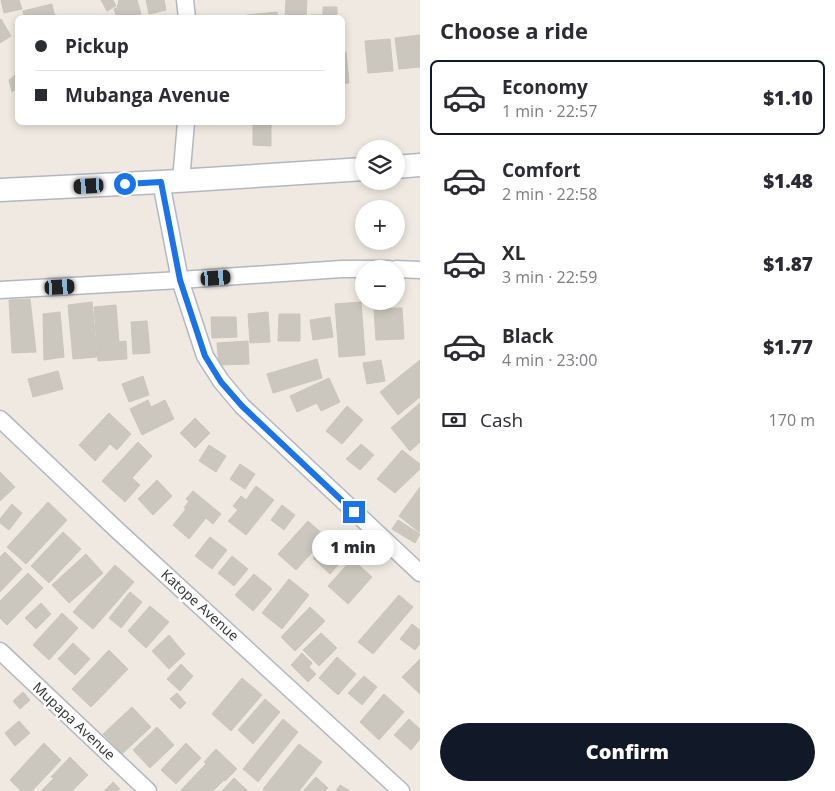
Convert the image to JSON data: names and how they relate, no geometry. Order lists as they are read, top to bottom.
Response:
{
  "streets": {
    "street": ["Katope Avenue", "Mupapa Avenue"]
  },
  "page": {
    "heading": "Choose a ride",
    "banner": ["Pickup", "Mubanga Avenue"],
    "list": [
      {
        "name": "Economy",
        "note": "1 min · 22:57",
        "value": "$1.10"
      },
      {
        "name": "Comfort",
        "note": "2 min · 22:58",
        "value": "$1.48"
      },
      {
        "name": "XL",
        "note": "3 min · 22:59",
        "value": "$1.87"
      },
      {
        "name": "Black",
        "note": "4 min · 23:00",
        "value": "$1.77"
      }
    ],
    "map_buttons": ["+", "−"],
    "pay": ["Cash", "170 m"],
    "bubble": "1 min",
    "buttons": "Confirm"
  }
}
